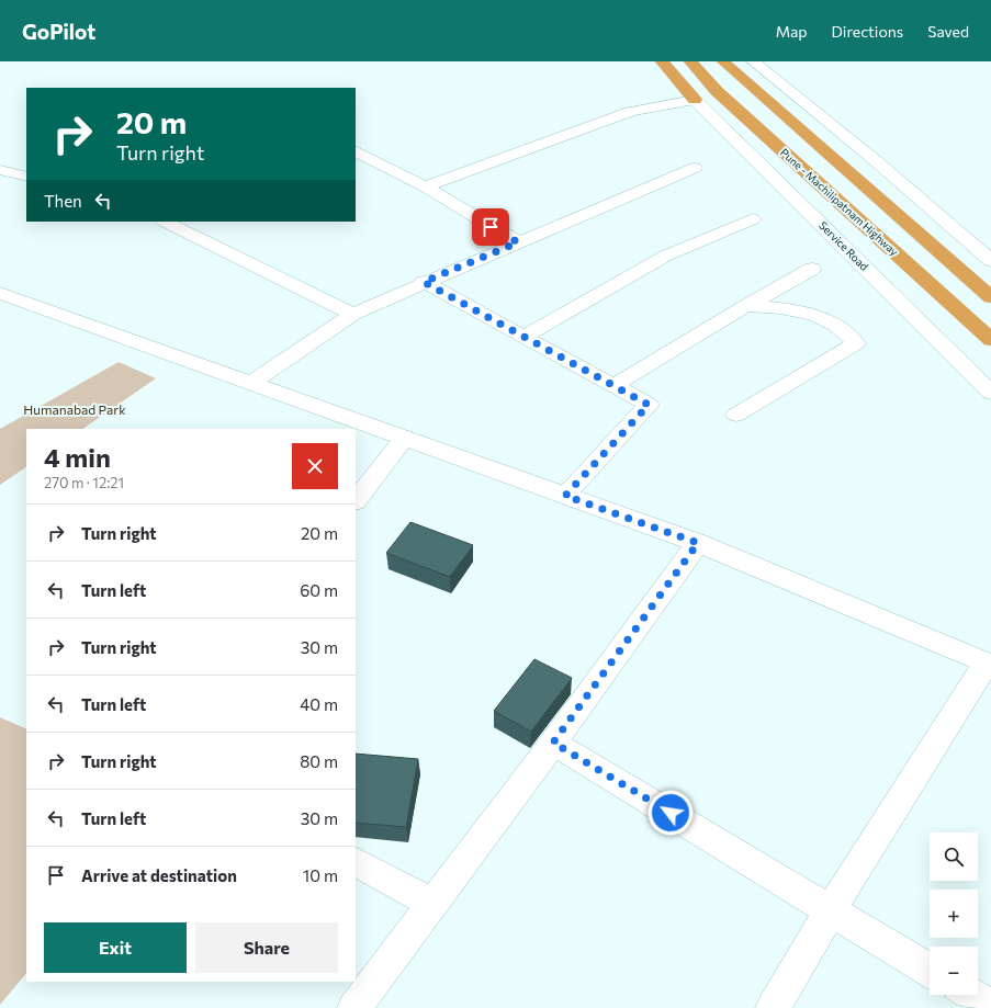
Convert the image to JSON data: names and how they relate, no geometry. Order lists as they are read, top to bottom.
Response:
{
  "streets": {
    "highway": ["Pune - Machilipatnam Highway"],
    "street": ["Service Road"]
  },
  "parks": ["Humanabad Park"],
  "page": {
    "header": "GoPilot",
    "nav": ["Map", "Directions", "Saved"],
    "turn": ["20 m", "Turn right"],
    "then": "Then",
    "heading": ["4 min", "270 m · 12:21"],
    "list": [
      {
        "name": "Turn right",
        "value": "20 m"
      },
      {
        "name": "Turn left",
        "value": "60 m"
      },
      {
        "name": "Turn right",
        "value": "30 m"
      },
      {
        "name": "Turn left",
        "value": "40 m"
      },
      {
        "name": "Turn right",
        "value": "80 m"
      },
      {
        "name": "Turn left",
        "value": "30 m"
      },
      {
        "name": "Arrive at destination",
        "value": "10 m"
      }
    ],
    "map_buttons": ["+", "−"],
    "buttons": ["Exit", "Share"]
  }
}
